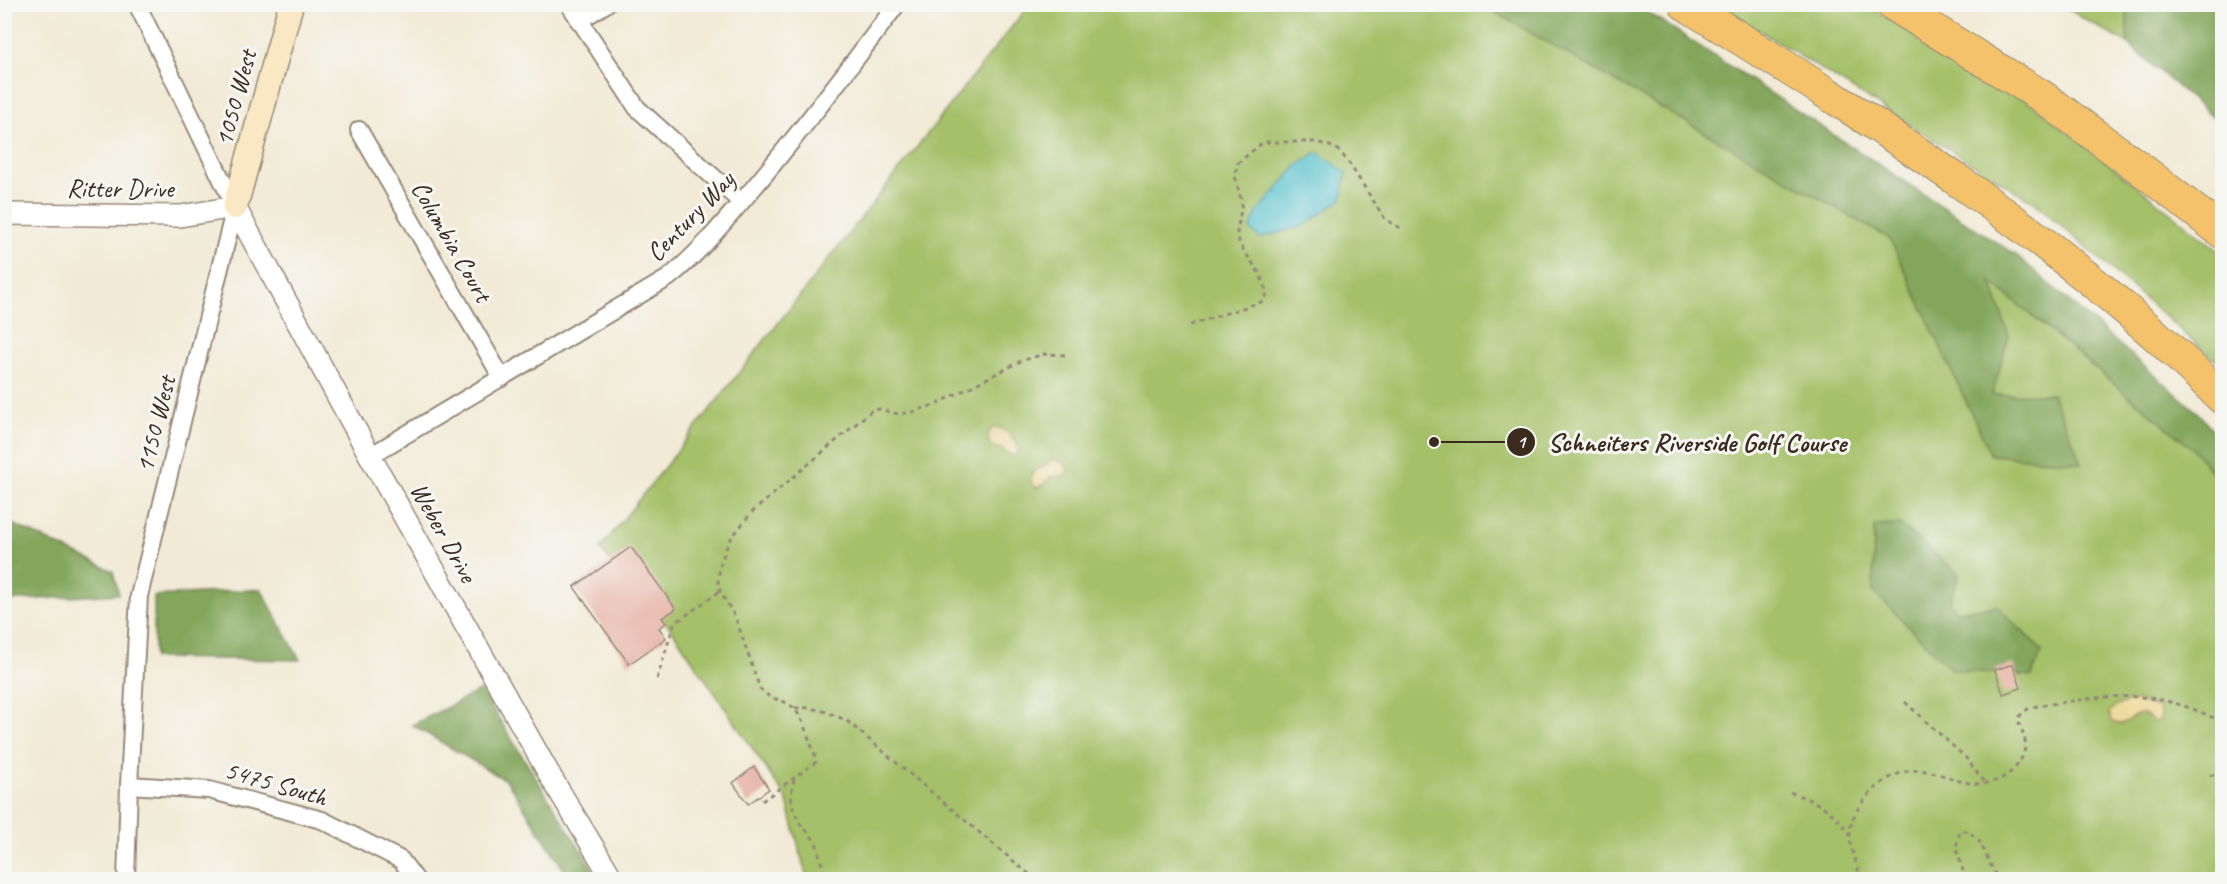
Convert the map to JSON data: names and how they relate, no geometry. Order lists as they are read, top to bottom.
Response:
{
  "streets": {
    "main road": ["1050 West"],
    "street": [
      "Ritter Drive",
      "Century Way",
      "Columbia Court",
      "1150 West",
      "Weber Drive",
      "5475 South"
    ]
  },
  "crossings": [
    ["1050 West", "Ritter Drive"],
    ["1050 West", "1150 West"],
    ["1050 West", "Weber Drive"],
    ["Ritter Drive", "1150 West"],
    ["Ritter Drive", "Weber Drive"],
    ["Century Way", "Columbia Court"],
    ["Century Way", "Weber Drive"],
    ["1150 West", "Weber Drive"],
    ["1150 West", "5475 South"]
  ],
  "places": ["Schneiters Riverside Golf Course"]
}
